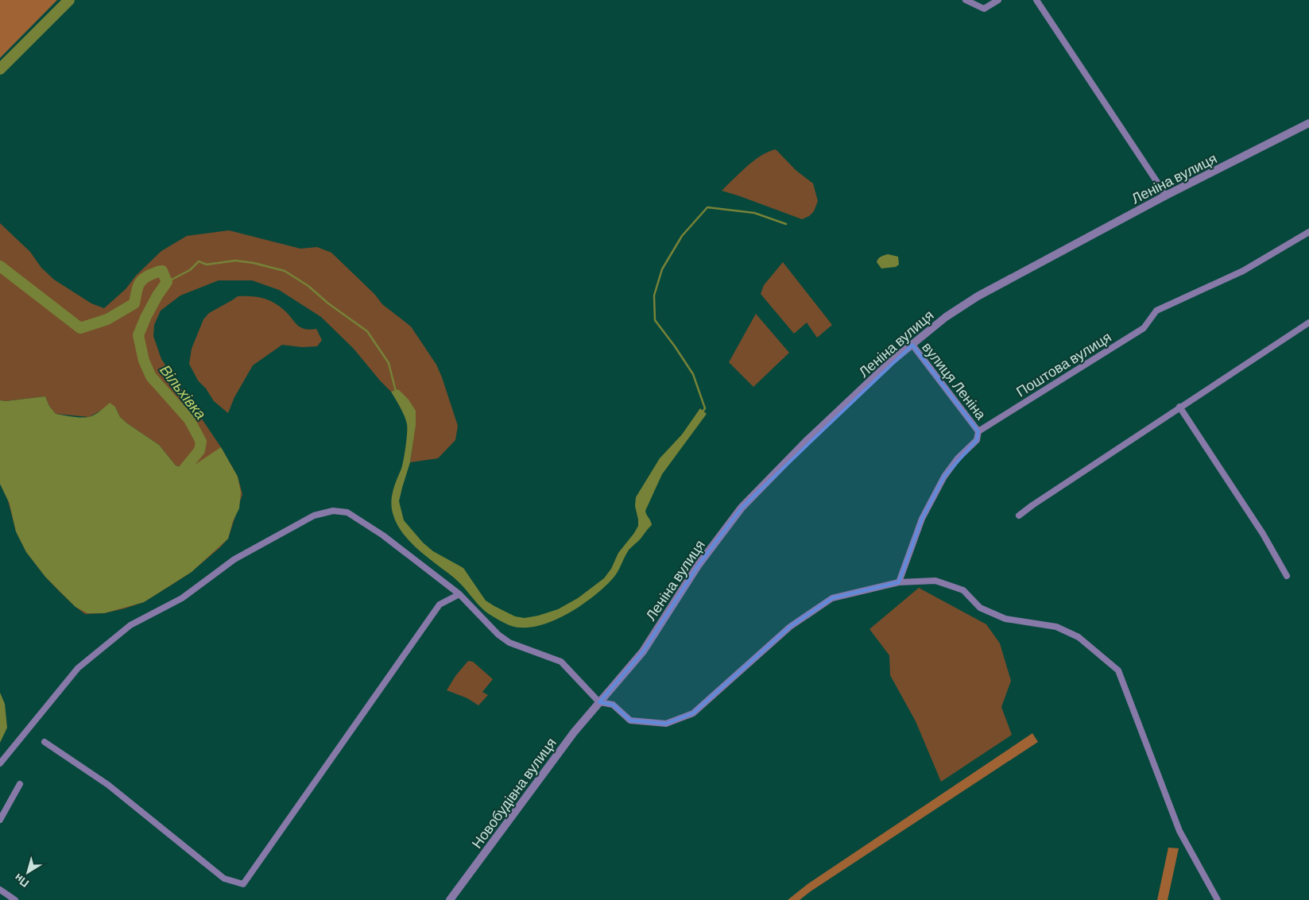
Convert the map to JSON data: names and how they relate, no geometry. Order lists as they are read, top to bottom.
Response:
{
  "streets": {
    "street": [
      "Леніна вулиця",
      "Поштова вулиця",
      "вулиця Леніна",
      "Новобудівна вулиця"
    ]
  },
  "crossings": [
    ["Леніна вулиця", "вулиця Леніна"],
    ["Леніна вулиця", "Новобудівна вулиця"],
    ["Поштова вулиця", "вулиця Леніна"]
  ],
  "water": ["Вільхівка"],
  "north": "bottom left"
}
